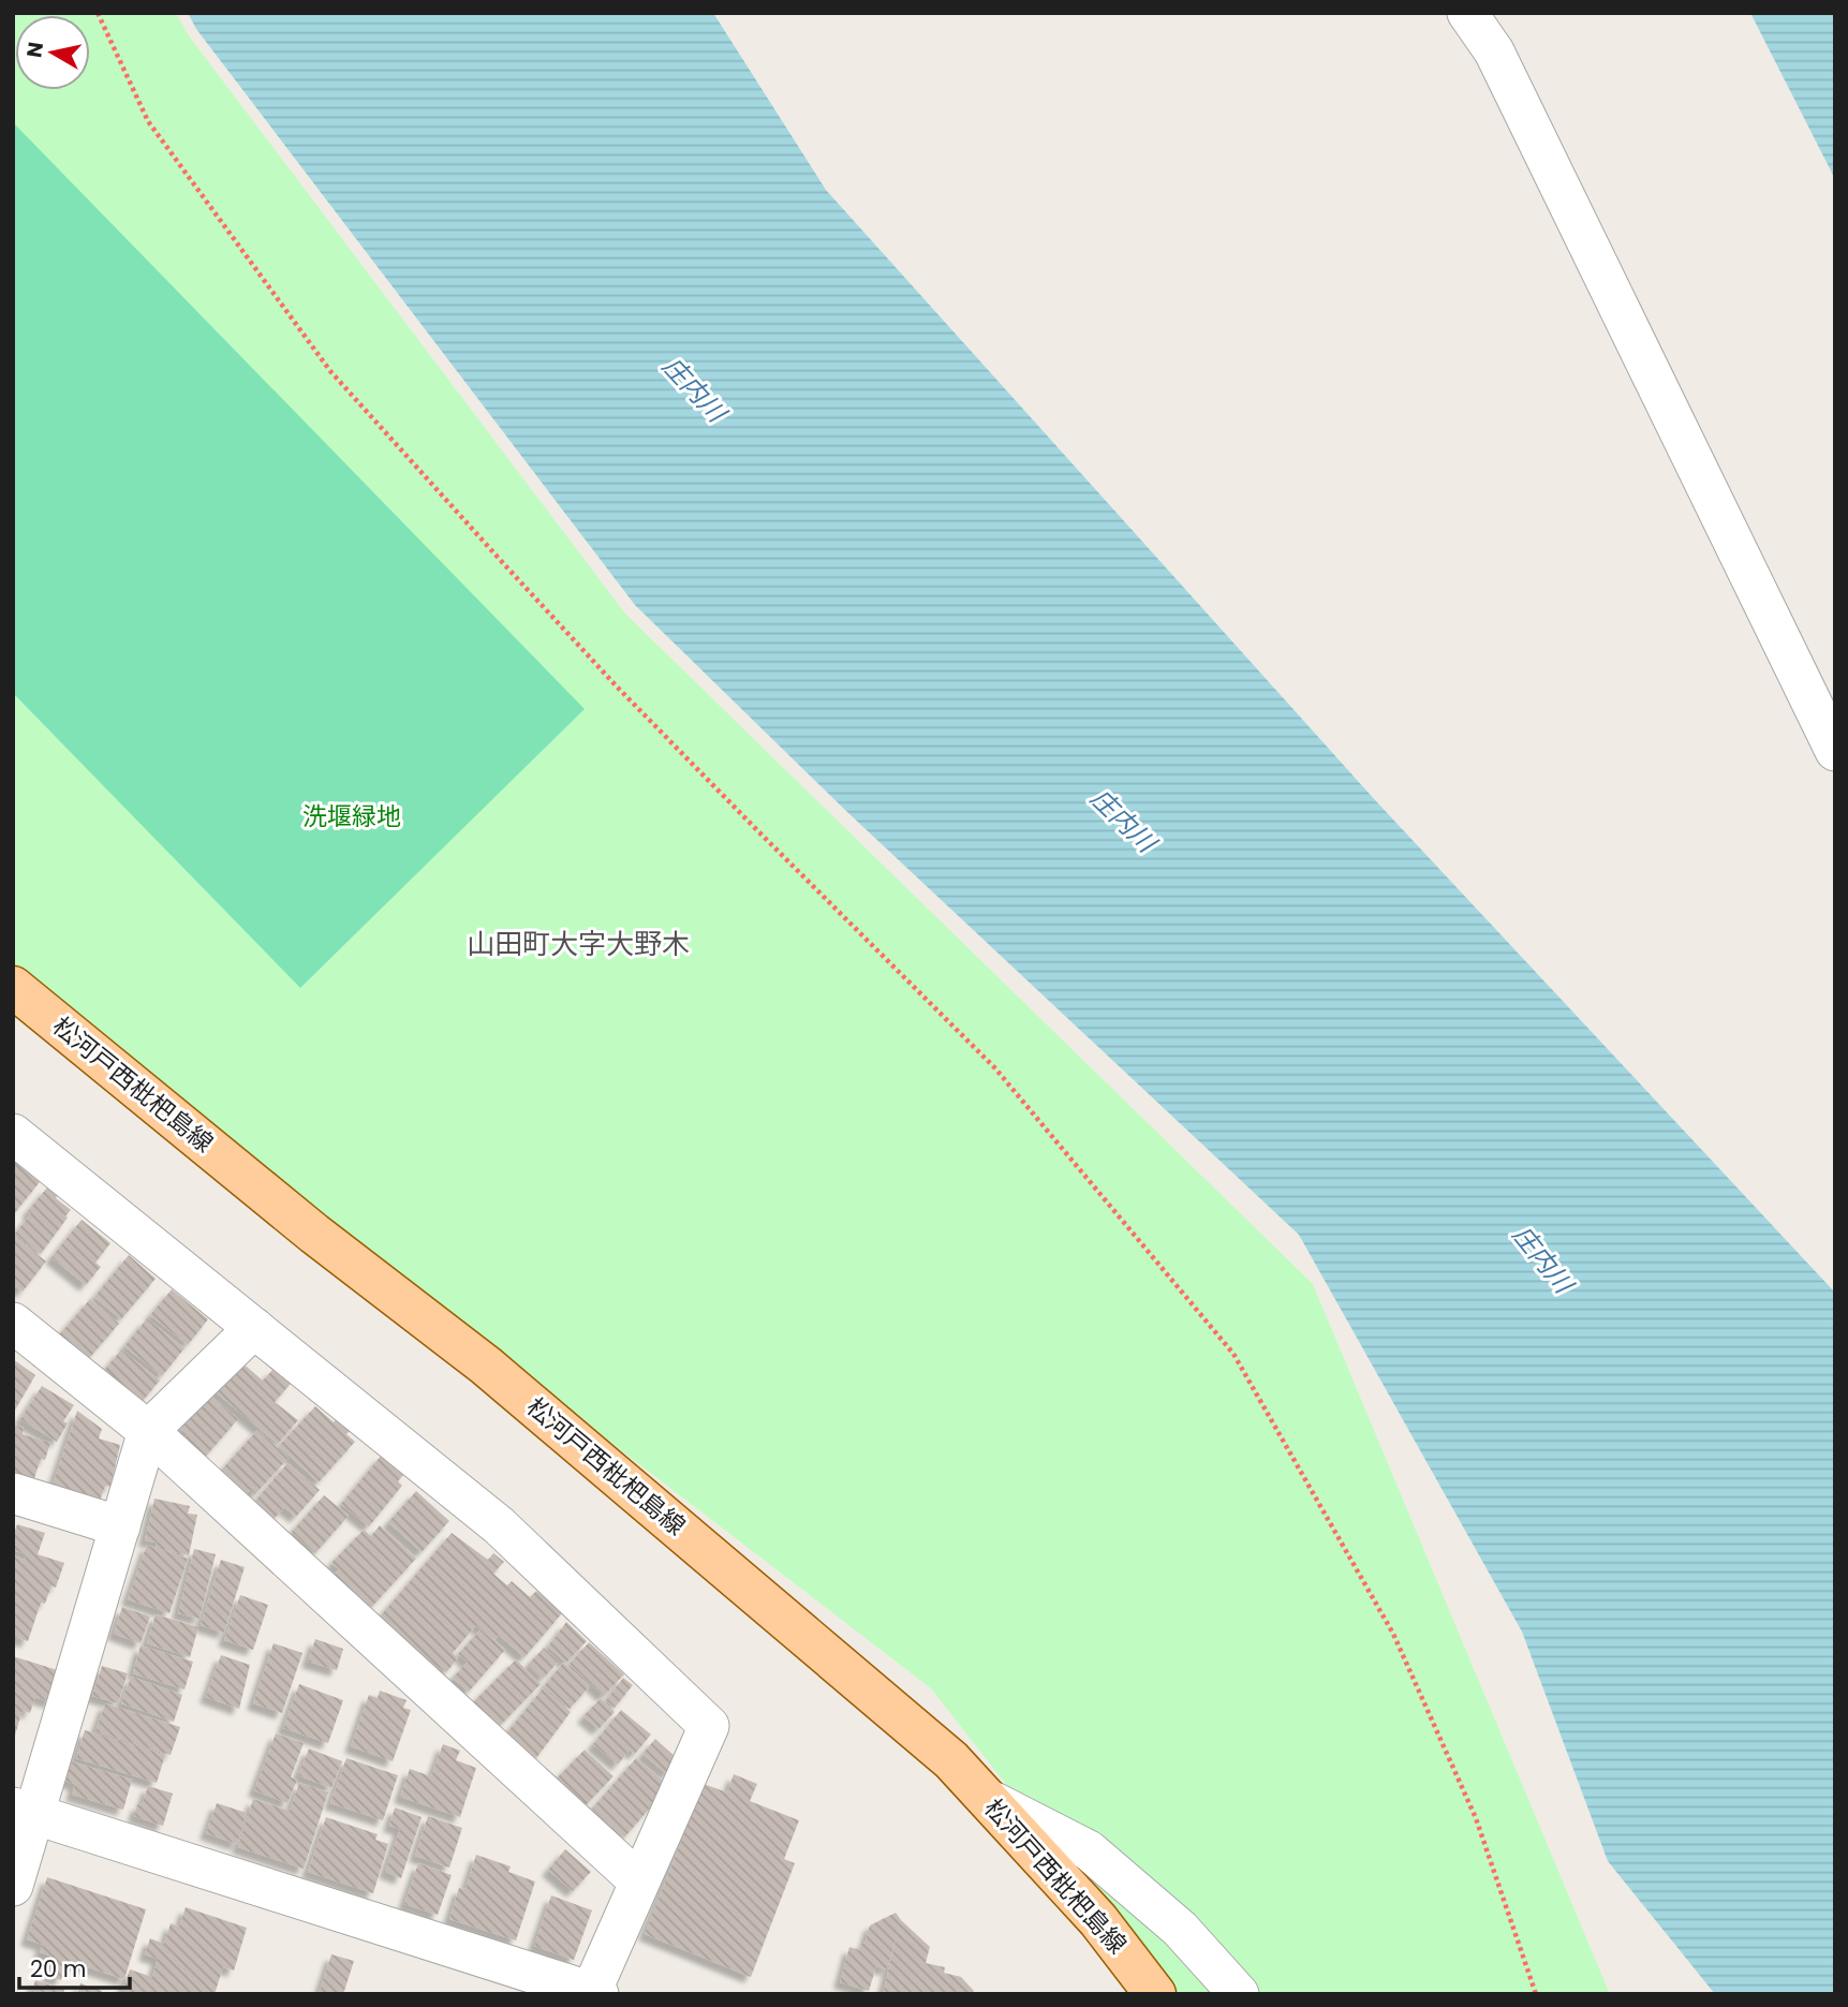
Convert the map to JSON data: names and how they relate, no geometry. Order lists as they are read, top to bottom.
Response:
{
  "streets": {
    "main road": ["松河戸西枇杷島線"]
  },
  "districts": ["山田町大字大野木"],
  "water": ["庄内川"],
  "parks": ["洗堰緑地"],
  "scale_bar": "20 m",
  "north": "left"
}
